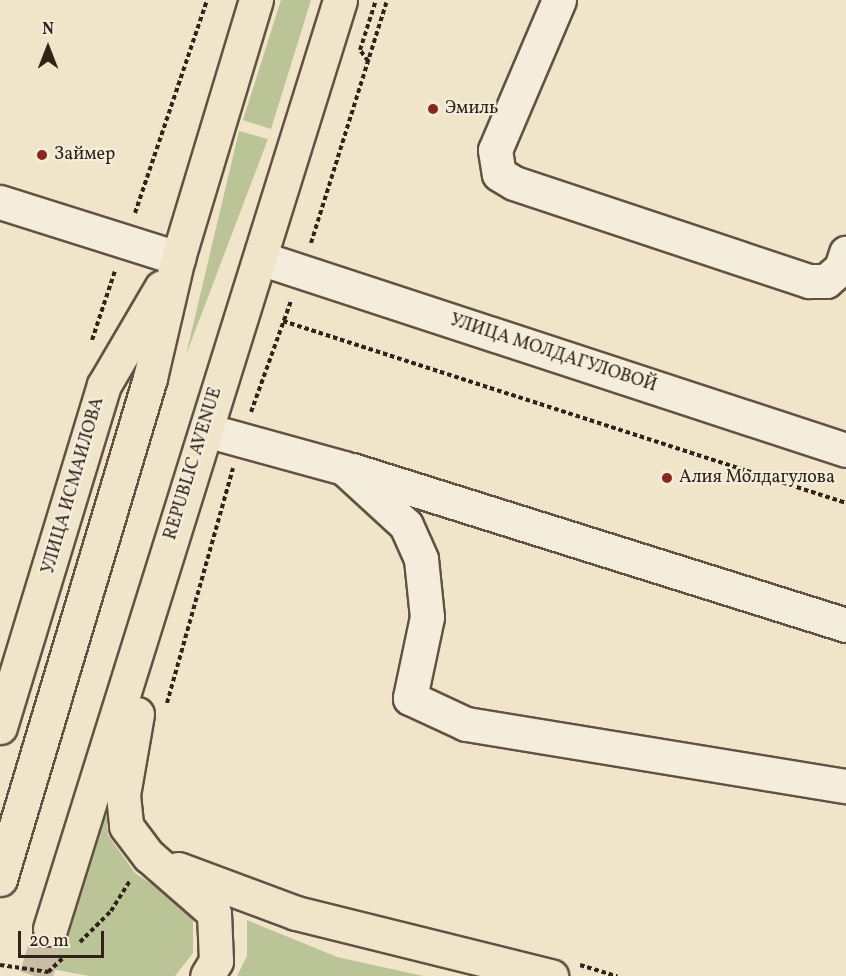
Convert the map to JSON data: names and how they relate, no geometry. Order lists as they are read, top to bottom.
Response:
{
  "streets": {
    "main road": ["REPUBLIC AVENUE", "УЛИЦА ИСМАИЛОВА"],
    "street": ["УЛИЦА МОЛДАГУЛОВОЙ"]
  },
  "crossings": [
    ["УЛИЦА МОЛДАГУЛОВОЙ", "REPUBLIC AVENUE"]
  ],
  "places": ["Эмиль", "Займер", "Алия Молдагулова"],
  "scale_bar": "20 m",
  "north": "top"
}
